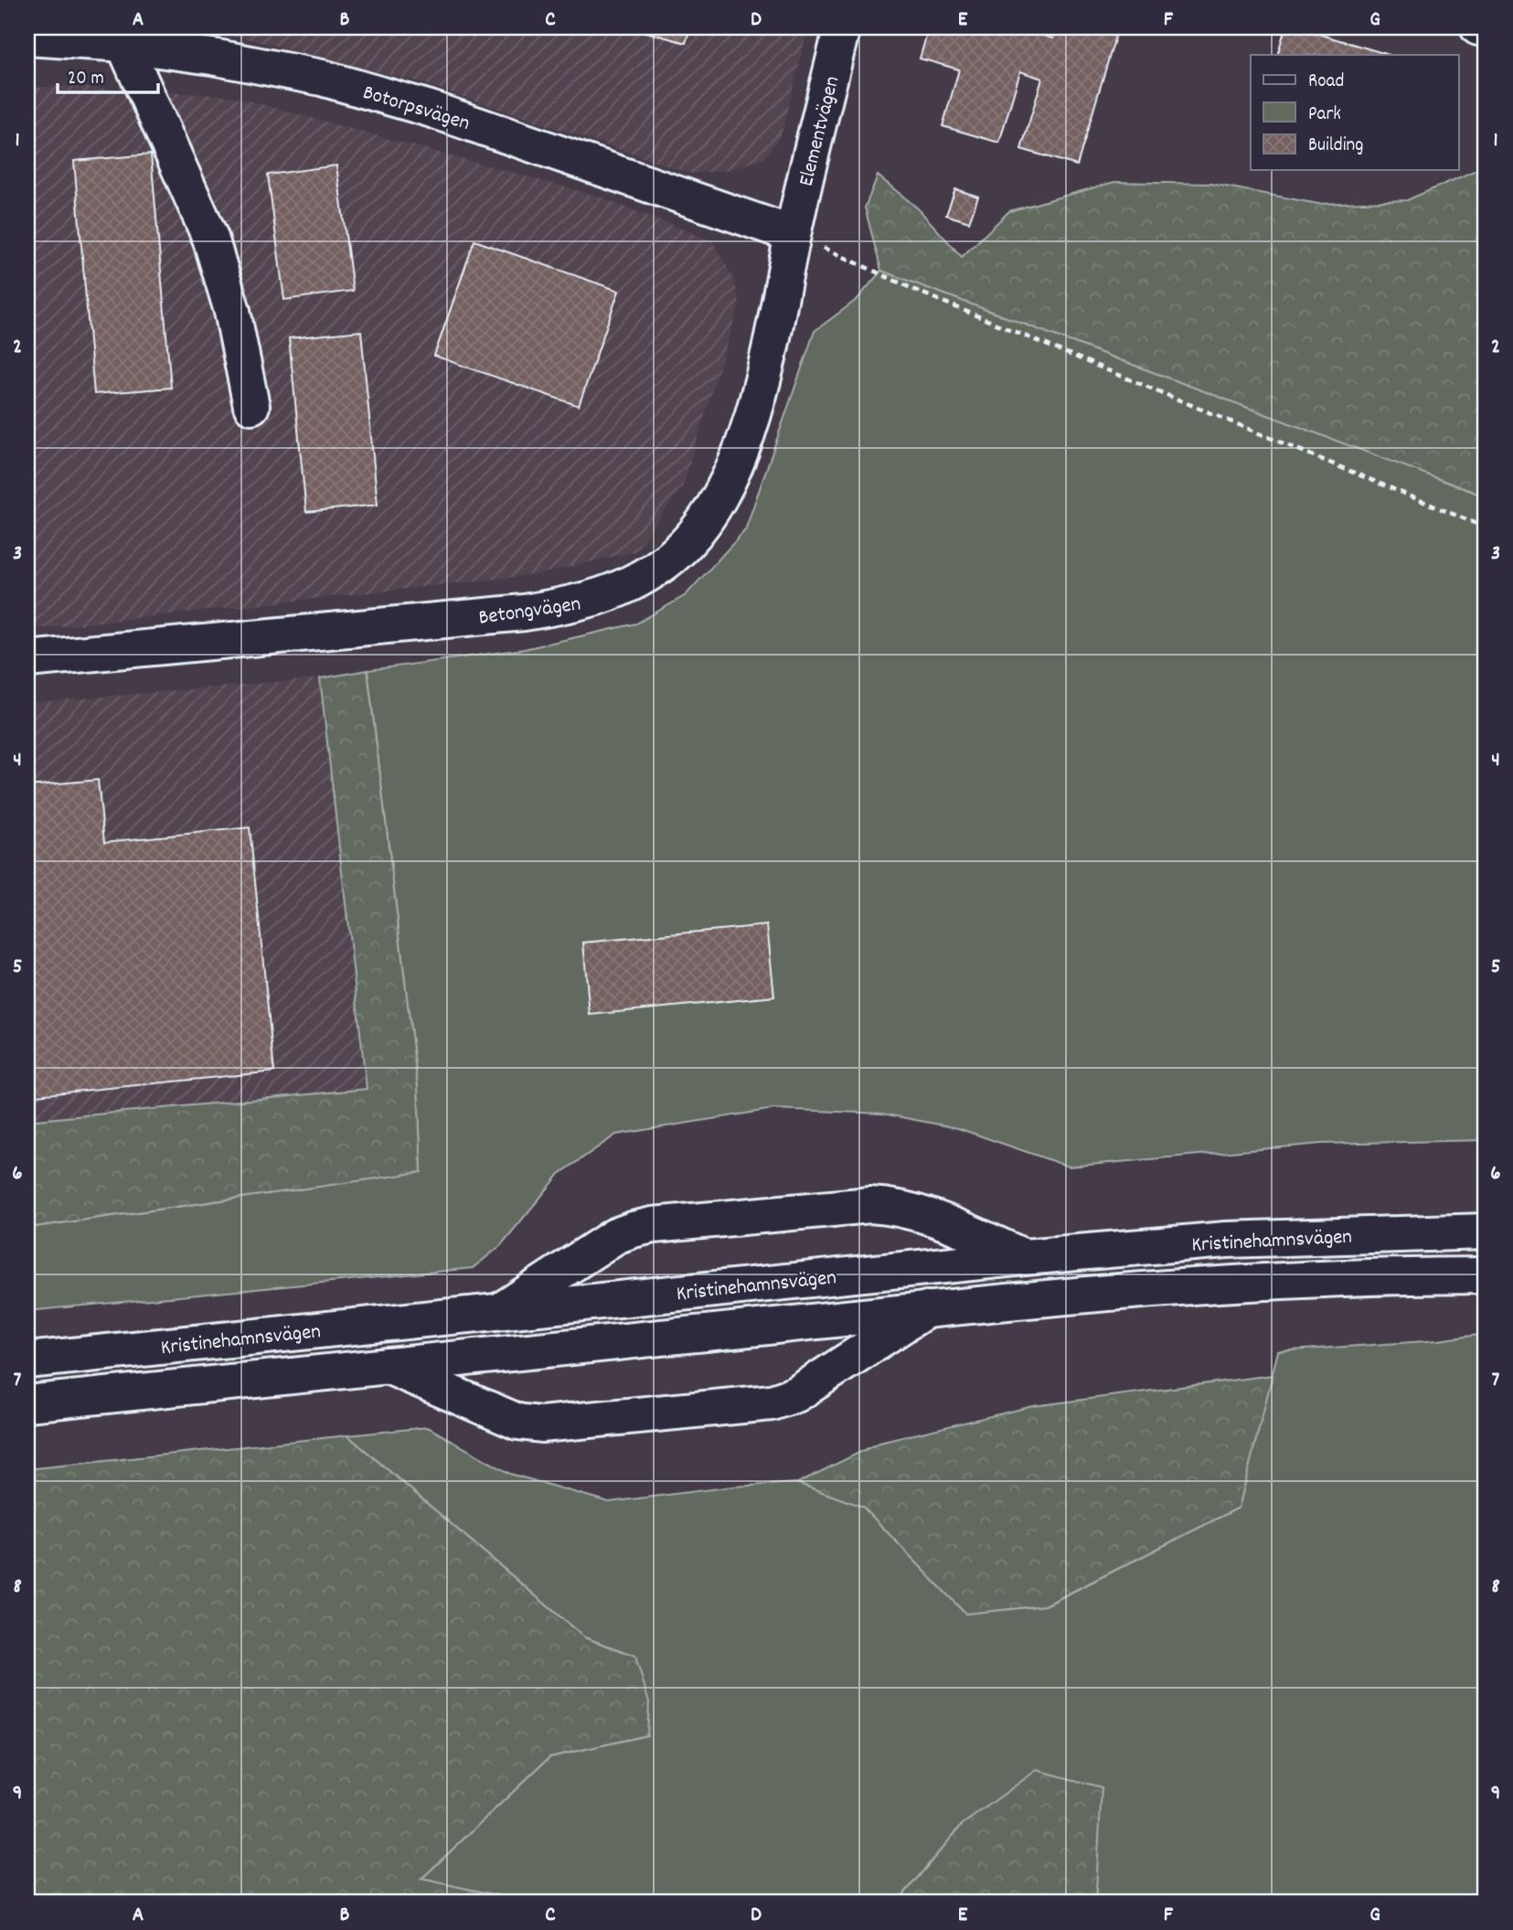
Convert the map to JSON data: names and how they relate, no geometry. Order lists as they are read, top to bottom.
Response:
{
  "streets": {
    "main road": [
      "Botorpsvägen",
      "Elementvägen",
      "Betongvägen",
      "Kristinehamnsvägen"
    ]
  },
  "crossings": [
    ["Botorpsvägen", "Elementvägen"],
    ["Botorpsvägen", "Betongvägen"],
    ["Elementvägen", "Betongvägen"]
  ],
  "legend": ["Road", "Park", "Building"],
  "scale_bar": "20 m",
  "grid": {
    "columns": [
      "A",
      "B",
      "C",
      "D",
      "E",
      "F",
      "G"
    ],
    "rows": [
      "1",
      "2",
      "3",
      "4",
      "5",
      "6",
      "7",
      "8",
      "9"
    ]
  }
}
